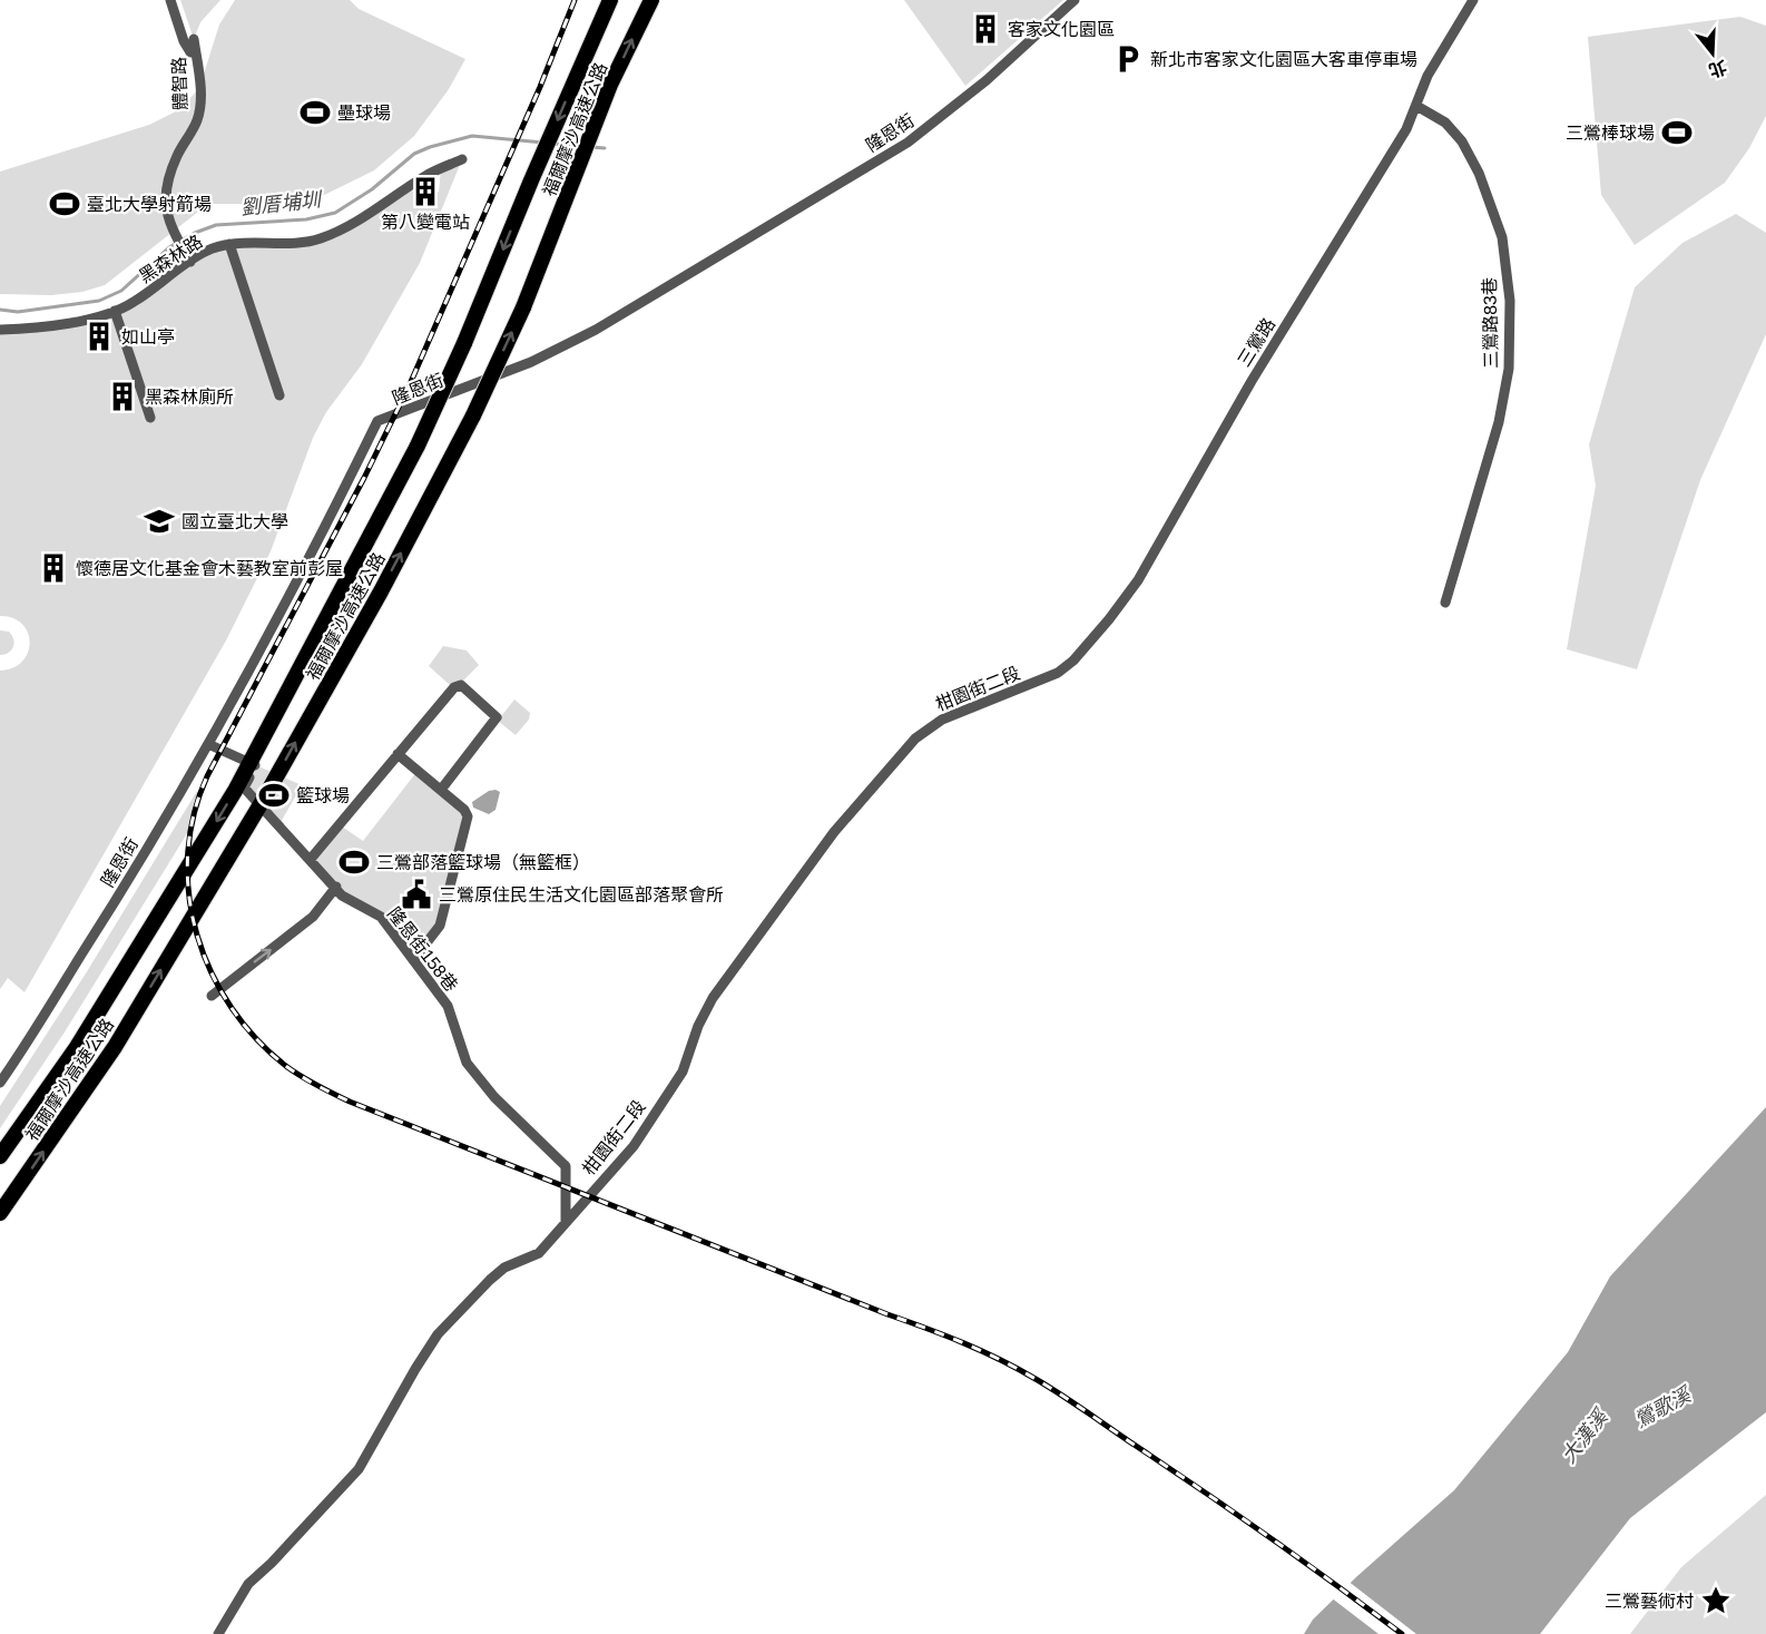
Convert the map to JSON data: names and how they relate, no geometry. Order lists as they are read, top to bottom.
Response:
{
  "streets": {
    "highway": ["福爾摩沙高速公路"],
    "street": [
      "體智路",
      "隆恩街",
      "黑森林路",
      "三鶯路83巷",
      "三鶯路",
      "柑園街二段",
      "隆恩街158巷"
    ]
  },
  "crossings": [
    ["體智路", "黑森林路"],
    ["福爾摩沙高速公路", "隆恩街158巷"],
    ["三鶯路83巷", "三鶯路"],
    ["三鶯路", "柑園街二段"],
    ["柑園街二段", "隆恩街158巷"]
  ],
  "water": ["劉厝埔圳", "鶯歌溪", "大漢溪"],
  "places": {
    "building": [
      "客家文化園區",
      "第八變電站",
      "如山亭",
      "黑森林廁所",
      "懷德居文化基金會木藝教室前彭屋"
    ],
    "parking": ["新北市客家文化園區大客車停車場"],
    "sports": [
      "壘球場",
      "三鶯棒球場",
      "臺北大學射箭場",
      "籃球場",
      "三鶯部落籃球場（無籃框）"
    ],
    "school or university": ["國立臺北大學"],
    "public building": ["三鶯原住民生活文化園區部落聚會所"],
    "place": ["三鶯藝術村"]
  },
  "north": "bottom"
}
